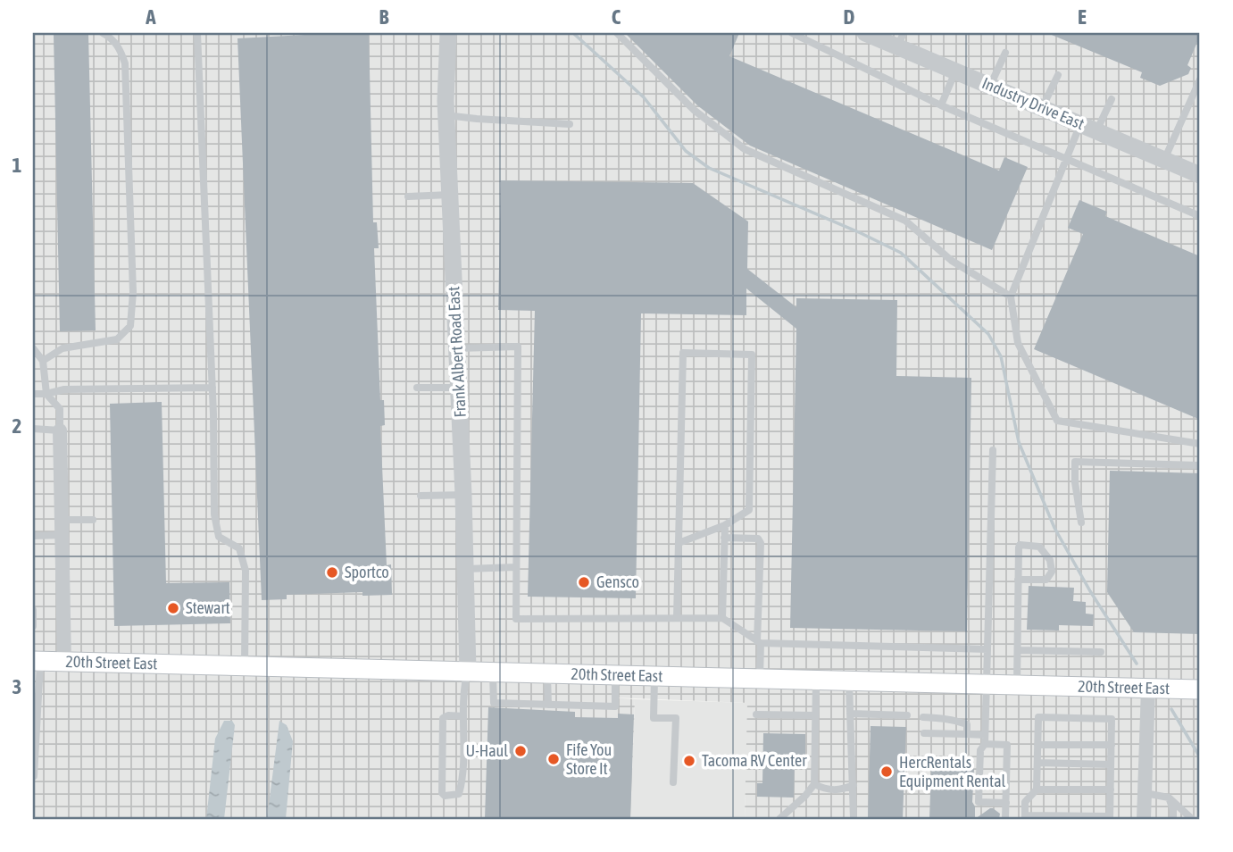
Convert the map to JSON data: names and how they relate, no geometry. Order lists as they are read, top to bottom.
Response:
{
  "streets": {
    "main road": ["20th Street East"],
    "street": ["Industry Drive East", "Frank Albert Road East"]
  },
  "crossings": [
    ["Frank Albert Road East", "20th Street East"]
  ],
  "places": [
    "Sportco",
    "Gensco",
    "Stewart",
    "U-Haul",
    "Fife You Store It",
    "Tacoma RV Center",
    "HercRentals Equipment Rental"
  ],
  "grid": {
    "columns": [
      "A",
      "B",
      "C",
      "D",
      "E"
    ],
    "rows": ["1", "2", "3"]
  }
}
